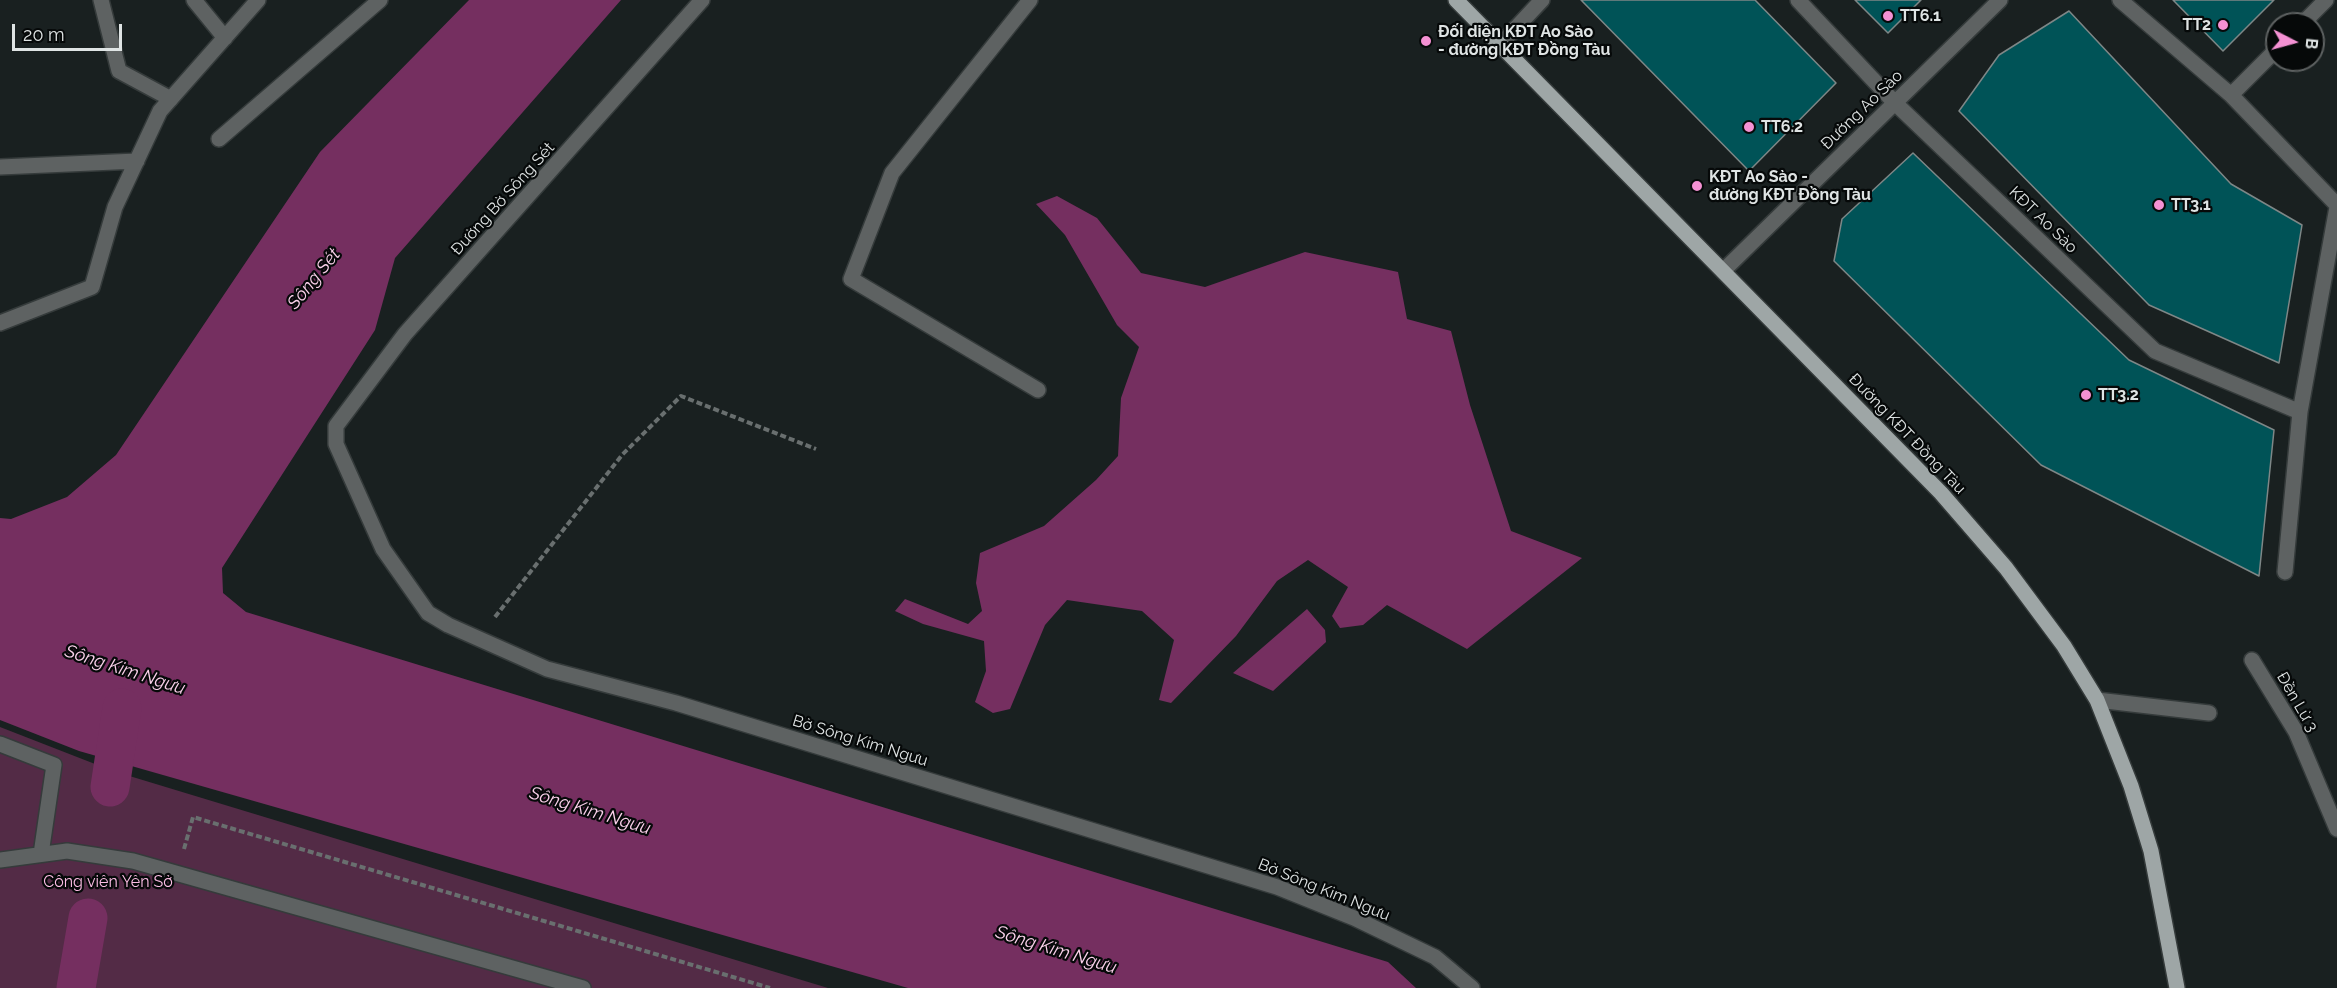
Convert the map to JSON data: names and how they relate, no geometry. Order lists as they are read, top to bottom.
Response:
{
  "streets": {
    "main road": ["Đường KĐT Đồng Tàu"],
    "street": [
      "Đường Ao Sào",
      "Đường Bờ Sông Sét",
      "KĐT Ao Sào",
      "Đền Lừ 3",
      "Bờ Sông Kim Ngưu"
    ]
  },
  "crossings": [
    ["Đường Ao Sào", "KĐT Ao Sào"],
    ["Đường Ao Sào", "Đường KĐT Đồng Tàu"],
    ["Đường Bờ Sông Sét", "Bờ Sông Kim Ngưu"]
  ],
  "water": ["Sông Sét", "Sông Kim Ngưu"],
  "parks": ["Công viên Yên Sở"],
  "places": [
    "TT6.1",
    "TT2",
    "Đối diện KĐT Ao Sào - đường KĐT Đồng Tàu",
    "TT6.2",
    "KĐT Ao Sào - đường KĐT Đồng Tàu",
    "TT3.1",
    "TT3.2"
  ],
  "scale_bar": "20 m",
  "north": "right"
}
